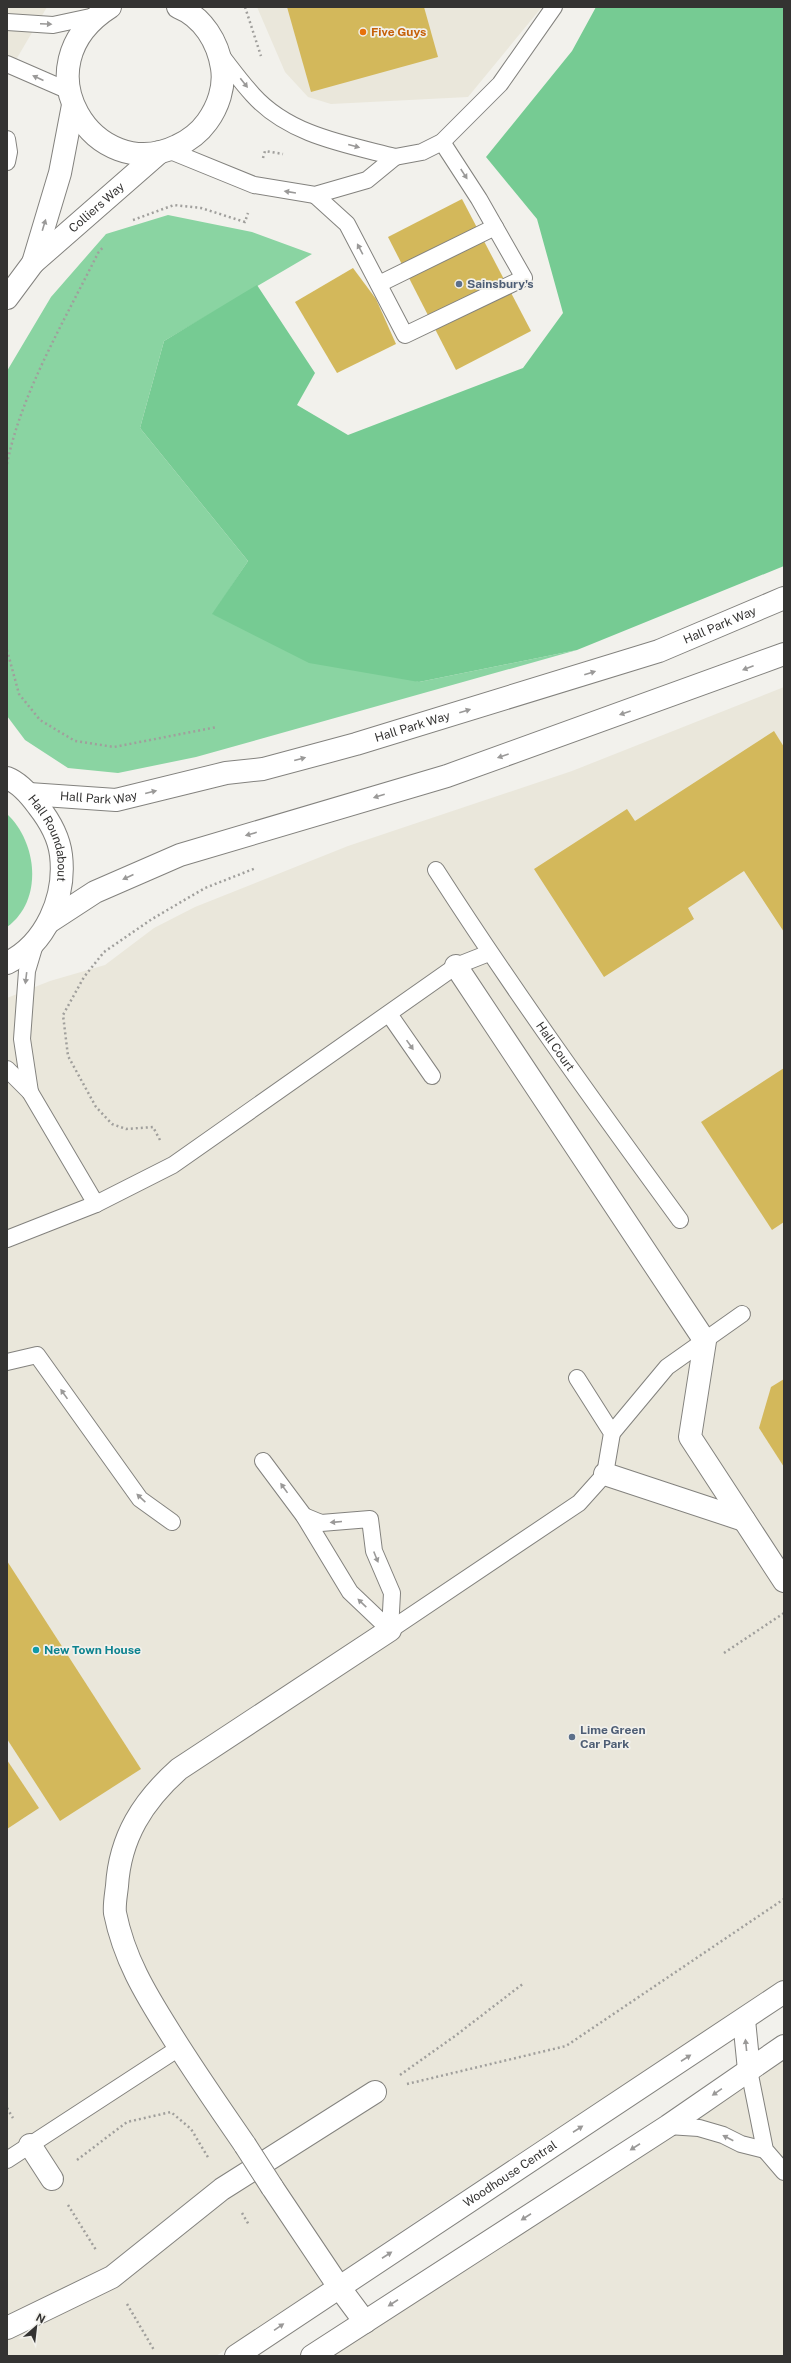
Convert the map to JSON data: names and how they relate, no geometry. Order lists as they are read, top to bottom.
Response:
{
  "streets": {
    "street": [
      "Colliers Way",
      "Hall Park Way",
      "Hall Roundabout",
      "Woodhouse Central"
    ],
    "lane": ["Hall Court"]
  },
  "crossings": [
    ["Hall Park Way", "Hall Roundabout"]
  ],
  "places": [
    "Five Guys",
    "Sainsbury's",
    "New Town House",
    "Lime Green Car Park"
  ],
  "north": "top right"
}
